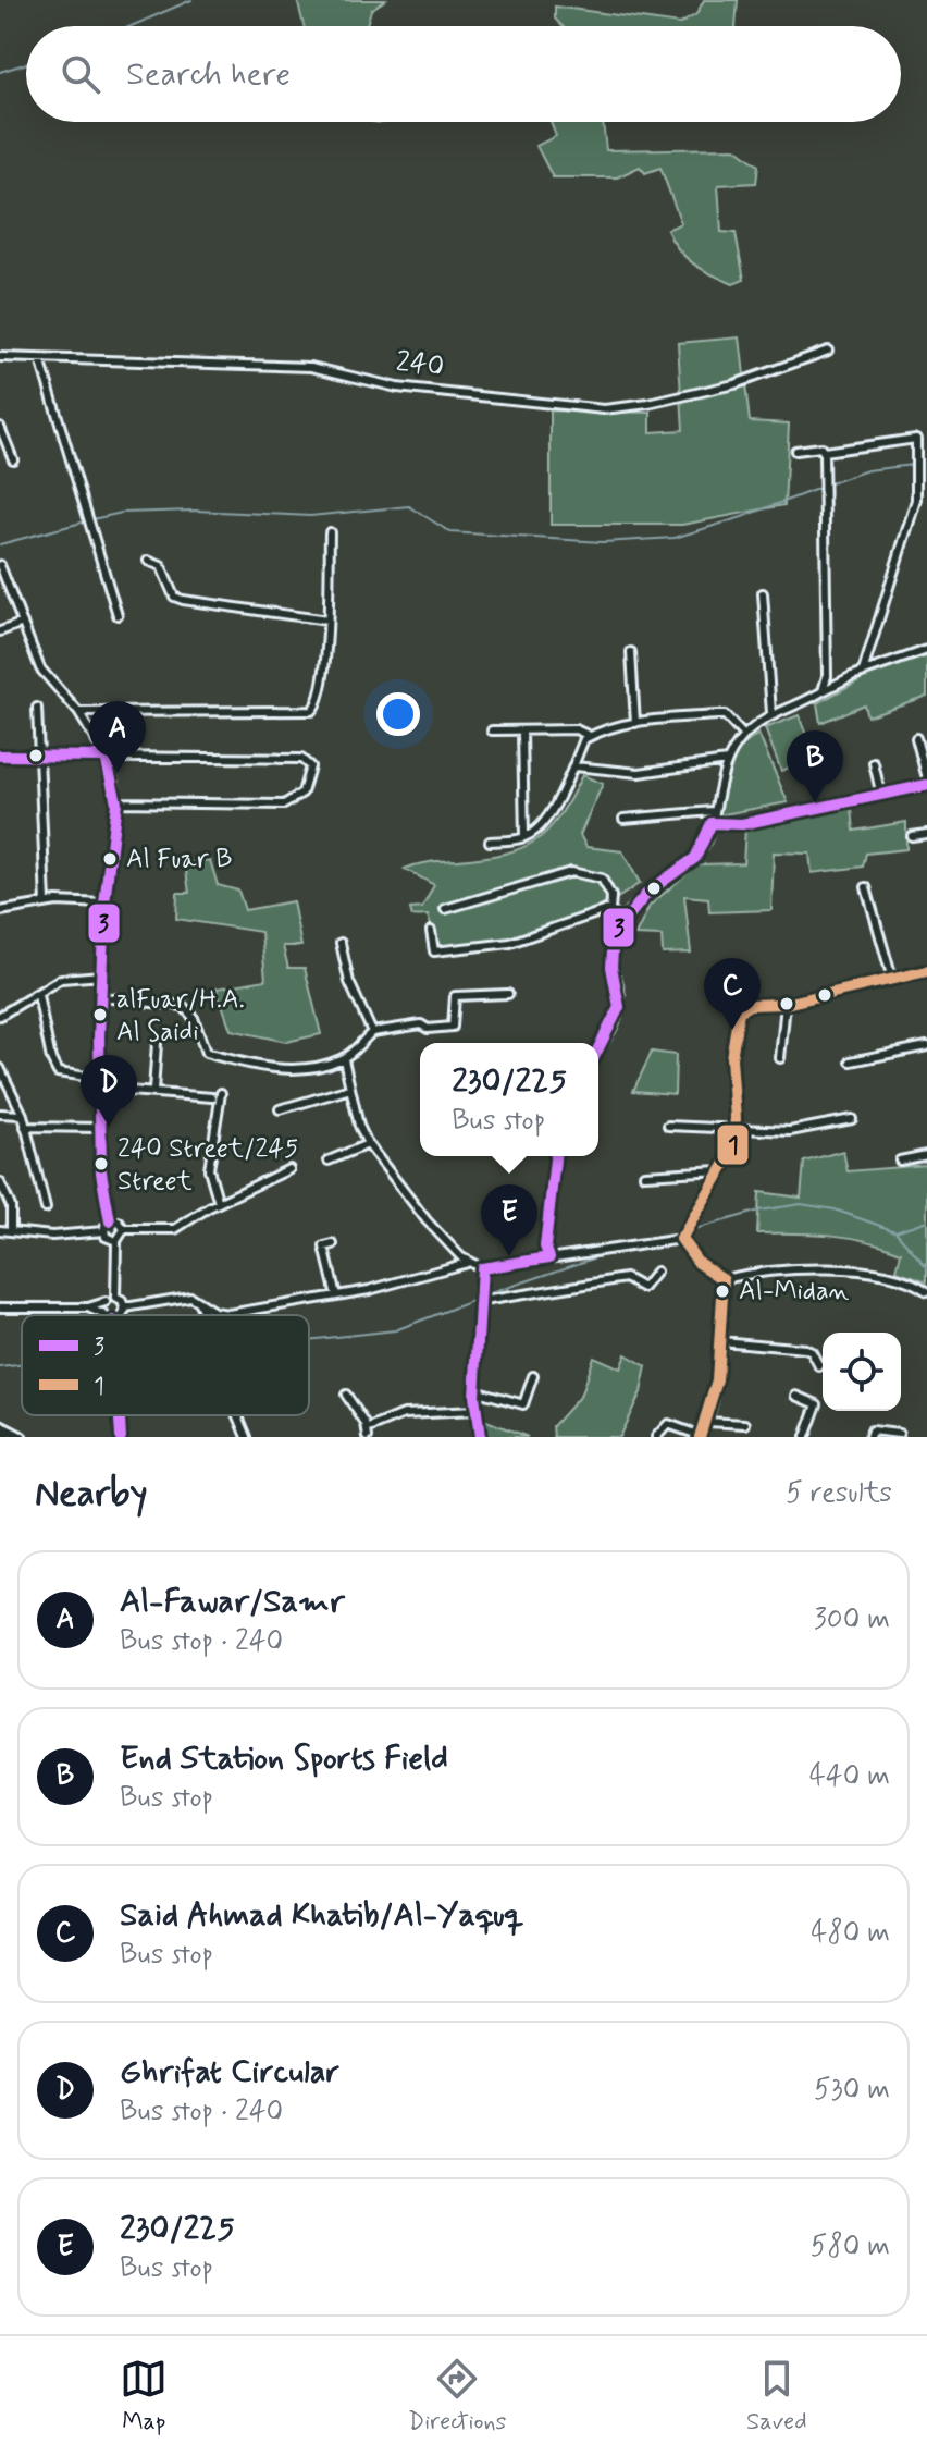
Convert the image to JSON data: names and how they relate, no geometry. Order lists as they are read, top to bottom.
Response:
{
  "streets": {
    "street": ["240"]
  },
  "places": [
    "Al Fuar B",
    "alFuar/H.A. Al Saidi",
    "240 Street/245 Street",
    "Al-Midan"
  ],
  "lines": ["transit line 3", "transit line 1"],
  "legend": ["3", "1"],
  "page": {
    "search": "Search here",
    "pins": [
      "A",
      "B",
      "C",
      "D",
      "E"
    ],
    "popup": ["230/225", "Bus stop"],
    "heading": ["Nearby", "5 results"],
    "list": [
      {
        "mark": "A",
        "name": "Al-Fawar/Samr",
        "note": "Bus stop · 240",
        "value": "300 m"
      },
      {
        "mark": "B",
        "name": "End Station Sports Field",
        "note": "Bus stop",
        "value": "440 m"
      },
      {
        "mark": "C",
        "name": "Said Ahmad Khatib/Al-Yaquq",
        "note": "Bus stop",
        "value": "480 m"
      },
      {
        "mark": "D",
        "name": "Ghrifat Circular",
        "note": "Bus stop · 240",
        "value": "530 m"
      },
      {
        "mark": "E",
        "name": "230/225",
        "note": "Bus stop",
        "value": "580 m"
      }
    ],
    "nav": ["Map", "Directions", "Saved"]
  }
}
